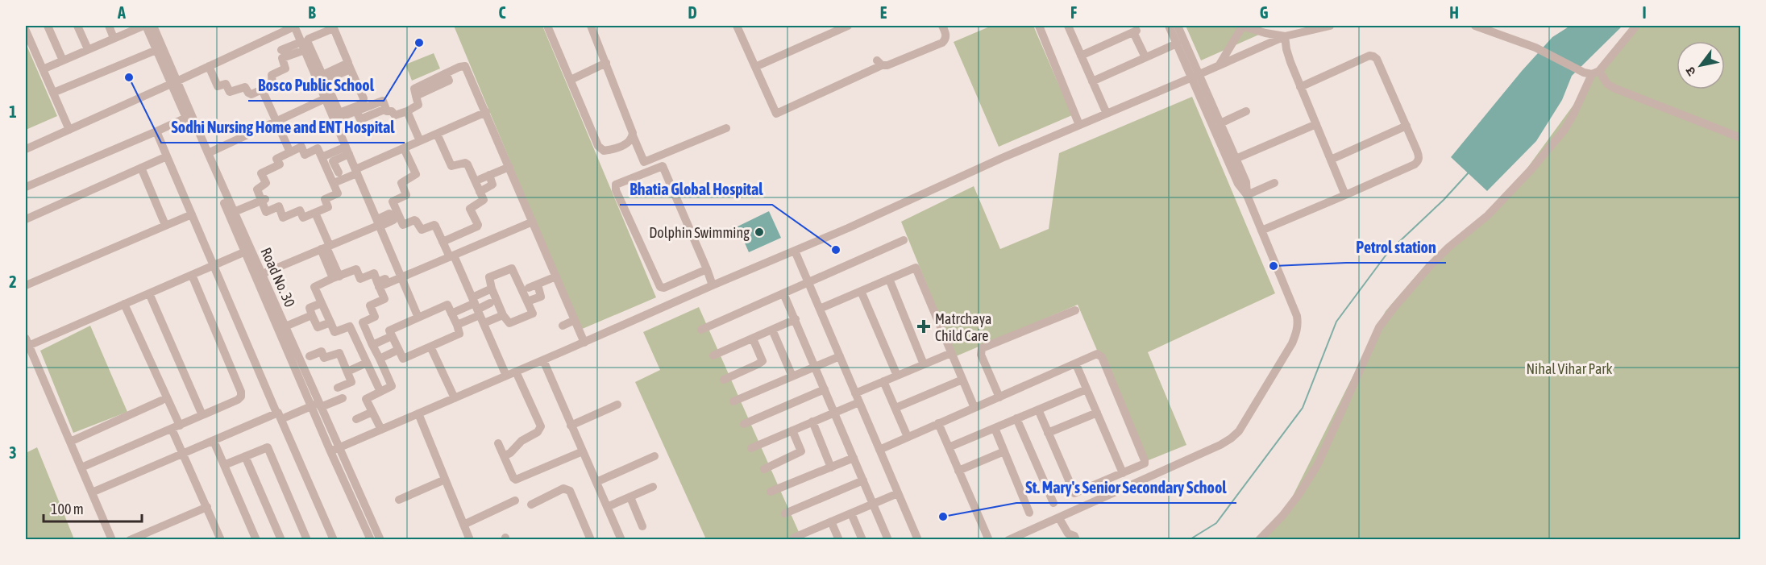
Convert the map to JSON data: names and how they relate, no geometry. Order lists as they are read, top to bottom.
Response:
{
  "streets": {
    "street": ["Road No. 30"]
  },
  "parks": ["Nihal Vihar Park"],
  "places": {
    "other": [
      "Bosco Public School",
      "Sodhi Nursing Home and ENT Hospital",
      "Dolphin Swimming",
      "Bhatia Global Hospital",
      "Petrol station",
      "St. Mary's Senior Secondary School"
    ],
    "health": ["Matrchaya Child Care"]
  },
  "scale_bar": "100 m",
  "north": "bottom left",
  "grid": {
    "columns": [
      "A",
      "B",
      "C",
      "D",
      "E",
      "F",
      "G",
      "H",
      "I"
    ],
    "rows": ["1", "2", "3"]
  }
}
